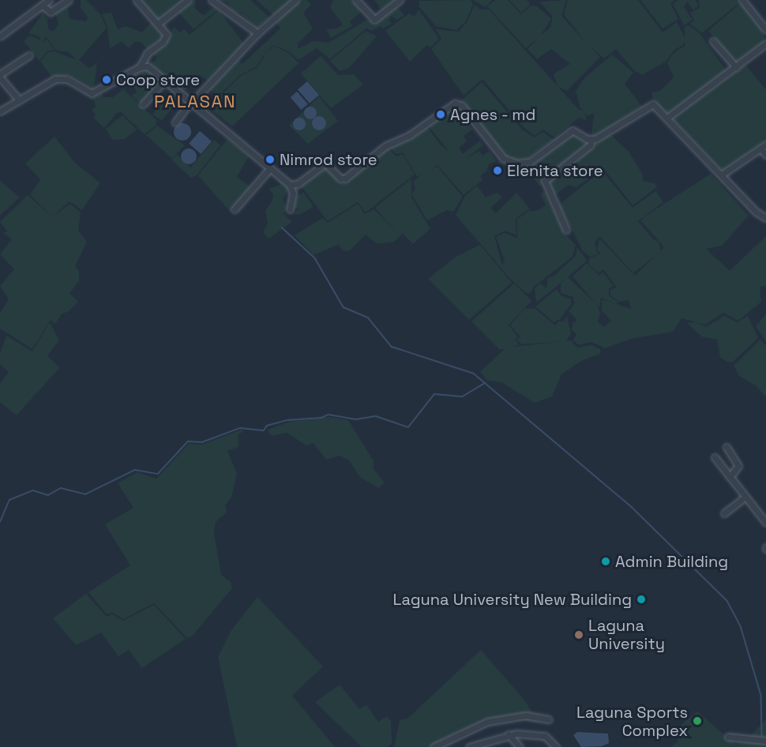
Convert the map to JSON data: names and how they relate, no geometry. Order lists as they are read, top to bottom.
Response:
{
  "districts": ["PALASAN"],
  "places": [
    "Coop store",
    "Agnes - md",
    "Nimrod store",
    "Elenita store",
    "Admin Building",
    "Laguna University New Building",
    "Laguna University",
    "Laguna Sports Complex"
  ]
}
